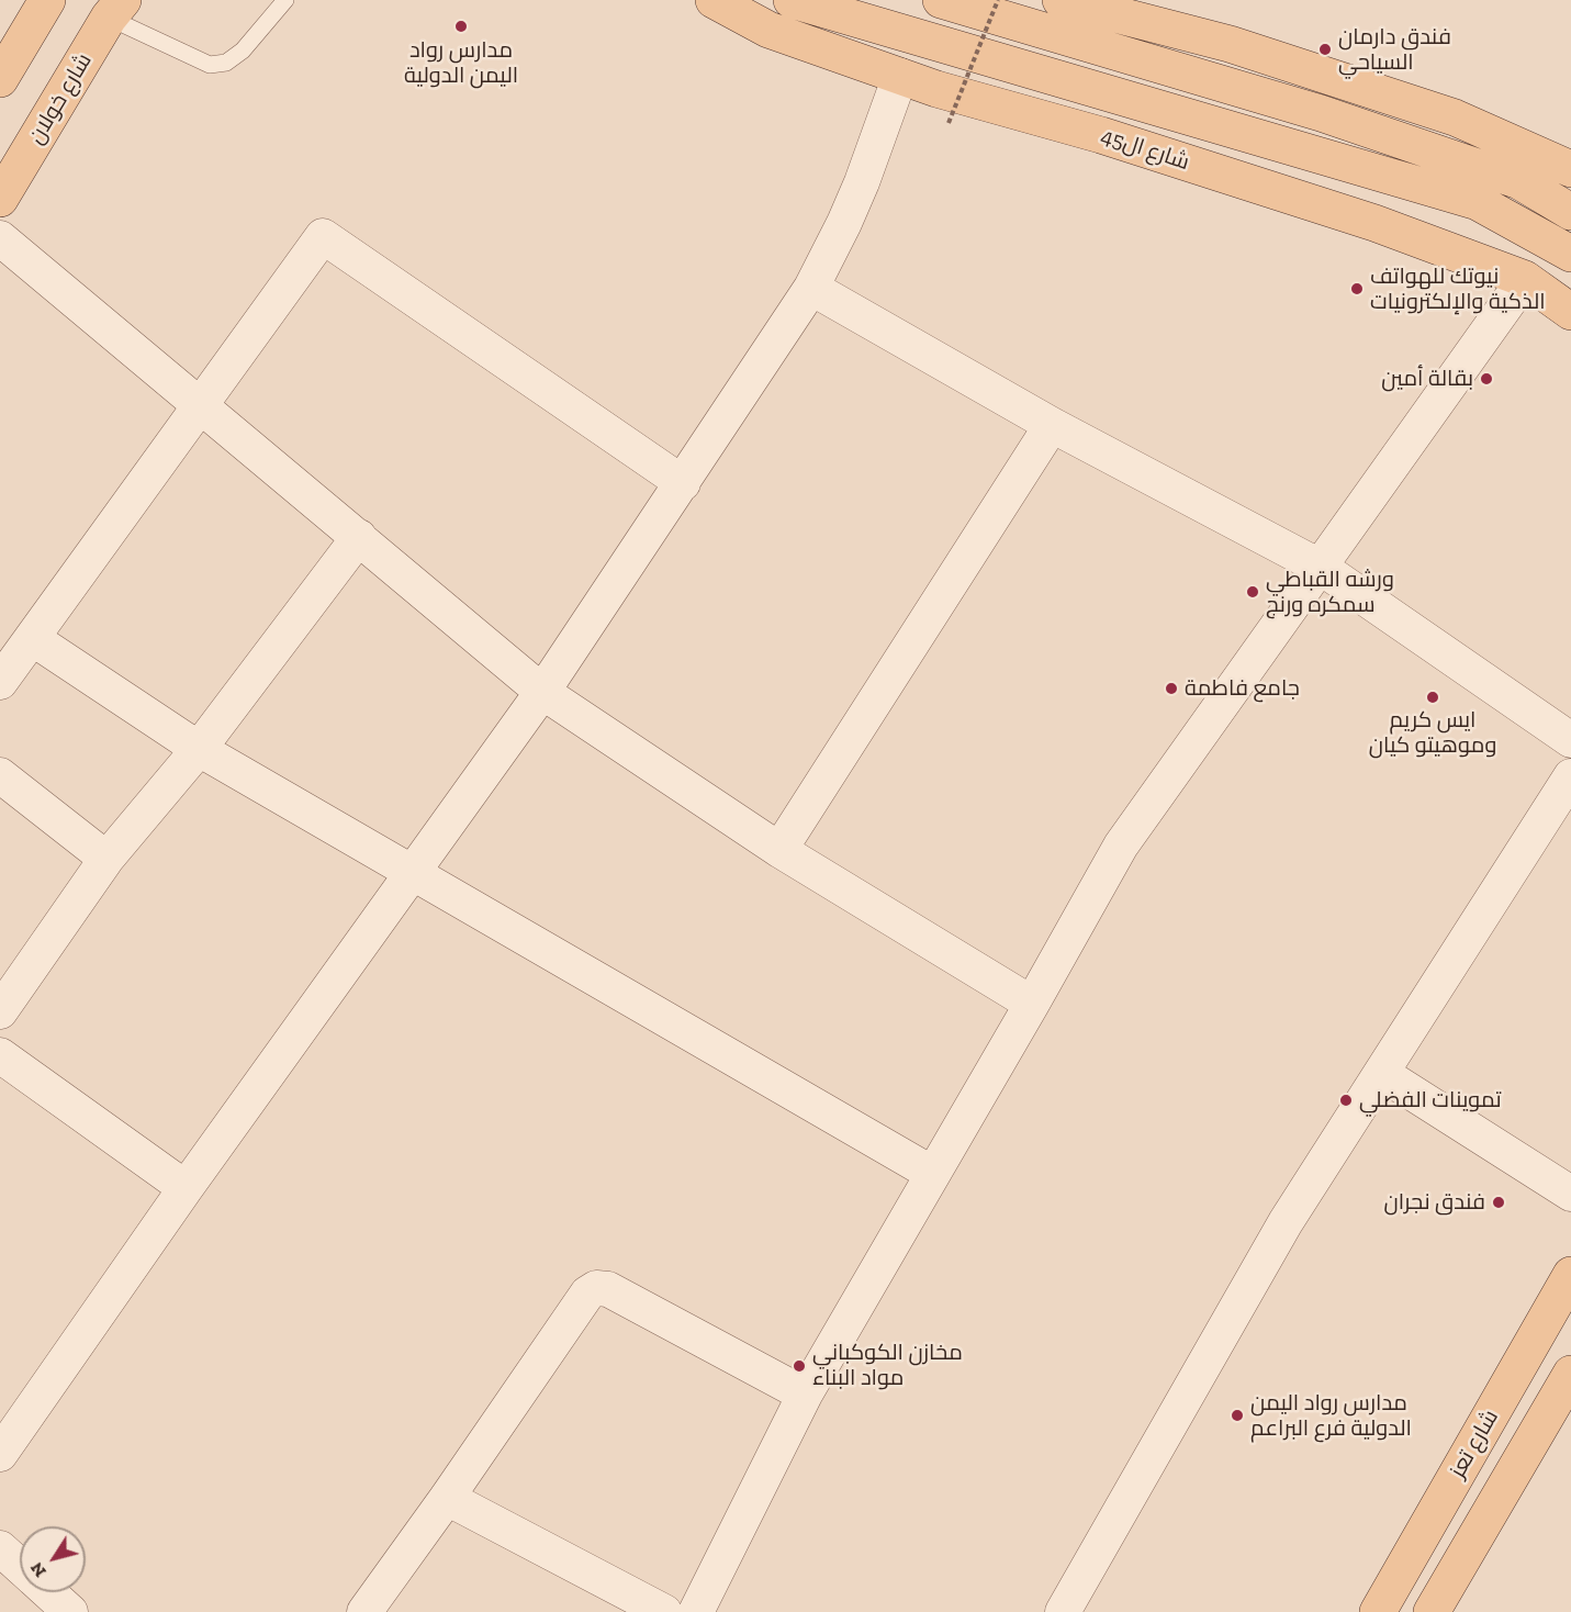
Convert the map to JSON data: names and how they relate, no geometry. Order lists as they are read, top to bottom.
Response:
{
  "streets": {
    "main road": ["شارع خولان", "شارع ال45", "شارع تعز"]
  },
  "places": [
    "مدارس رواد اليمن الدولية",
    "فندق دارمان السياحي",
    "نيوتك للهواتف الذكية والإلكترونيات",
    "بقالة أمين",
    "ورشه القباطي سمكره ورنج",
    "جامع فاطمة",
    "ايس كريم وموهيتو كيان",
    "تموينات الفضلي",
    "فندق نجران",
    "مخازن الكوكباني مواد البناء",
    "مدارس رواد اليمن الدولية فرع البراعم"
  ],
  "north": "bottom left"
}
